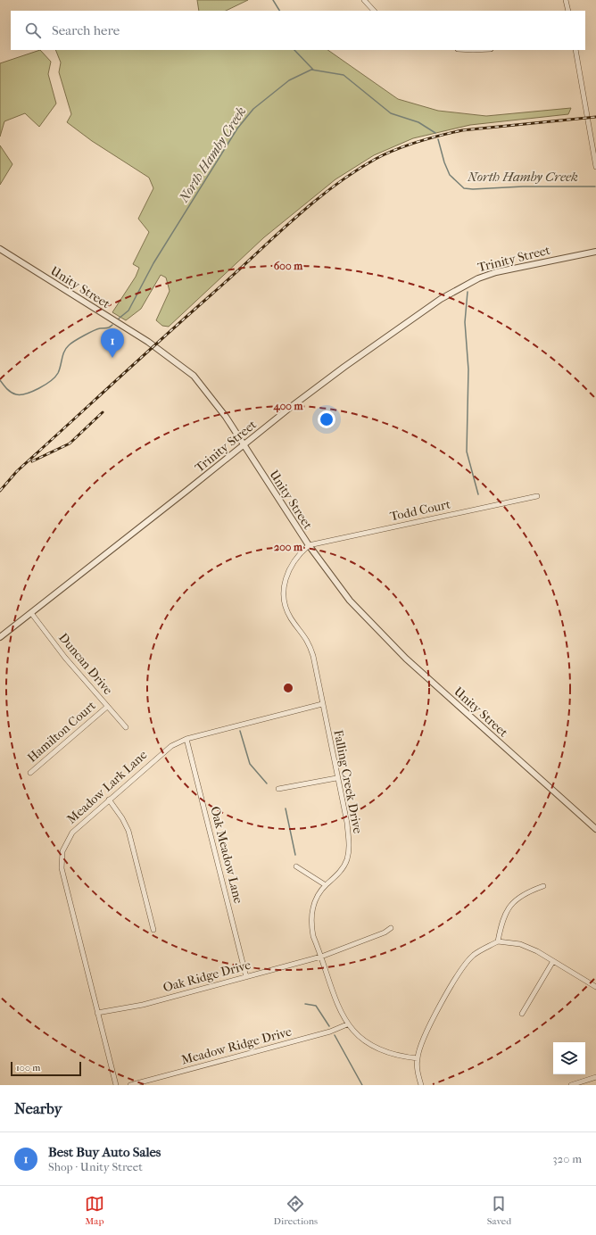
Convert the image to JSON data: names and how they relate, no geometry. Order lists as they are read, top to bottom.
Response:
{
  "streets": {
    "street": [
      "Trinity Street",
      "Unity Street",
      "Todd Court",
      "Duncan Drive",
      "Hamilton Court",
      "Falling Creek Drive",
      "Meadow Lark Lane",
      "Oak Meadow Lane",
      "Oak Ridge Drive",
      "Meadow Ridge Drive"
    ]
  },
  "crossings": [
    ["Trinity Street", "Unity Street"],
    ["Trinity Street", "Duncan Drive"],
    ["Unity Street", "Todd Court"],
    ["Unity Street", "Falling Creek Drive"],
    ["Todd Court", "Falling Creek Drive"],
    ["Duncan Drive", "Hamilton Court"],
    ["Falling Creek Drive", "Meadow Lark Lane"],
    ["Falling Creek Drive", "Oak Ridge Drive"],
    ["Falling Creek Drive", "Meadow Ridge Drive"],
    ["Meadow Lark Lane", "Oak Meadow Lane"],
    ["Meadow Lark Lane", "Oak Ridge Drive"],
    ["Oak Meadow Lane", "Oak Ridge Drive"]
  ],
  "water": ["North Hamby Creek"],
  "scale_bar": "100 m",
  "page": {
    "search": "Search here",
    "pins": "1",
    "scale": "100 m",
    "heading": "Nearby",
    "list": [
      {
        "mark": "1",
        "name": "Best Buy Auto Sales",
        "note": "Shop · Unity Street",
        "value": "320 m"
      }
    ],
    "nav": ["Map", "Directions", "Saved"]
  },
  "rings": ["600 m", "400 m", "200 m"]
}
